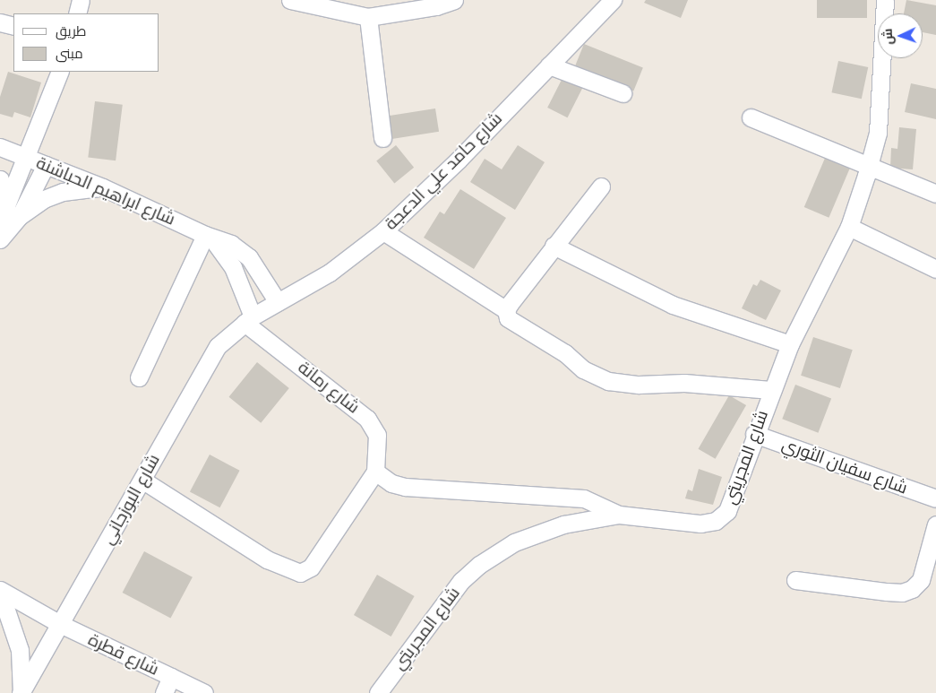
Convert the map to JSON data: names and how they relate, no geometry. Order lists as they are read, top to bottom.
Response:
{
  "streets": {
    "street": [
      "شارع حامد علي الدعجة",
      "شارع ابراهيم الحباشنة",
      "شارع رمانة",
      "شارع المجريتي",
      "شارع سفيان الثوري",
      "شارع البوزجاني",
      "شارع قطرة"
    ]
  },
  "crossings": [
    ["شارع حامد علي الدعجة", "شارع ابراهيم الحباشنة"],
    ["شارع حامد علي الدعجة", "شارع رمانة"],
    ["شارع حامد علي الدعجة", "شارع البوزجاني"],
    ["شارع ابراهيم الحباشنة", "شارع رمانة"],
    ["شارع ابراهيم الحباشنة", "شارع البوزجاني"],
    ["شارع رمانة", "شارع البوزجاني"],
    ["شارع المجريتي", "شارع سفيان الثوري"],
    ["شارع البوزجاني", "شارع قطرة"]
  ],
  "legend": ["طريق", "مبنى"],
  "north": "left"
}
